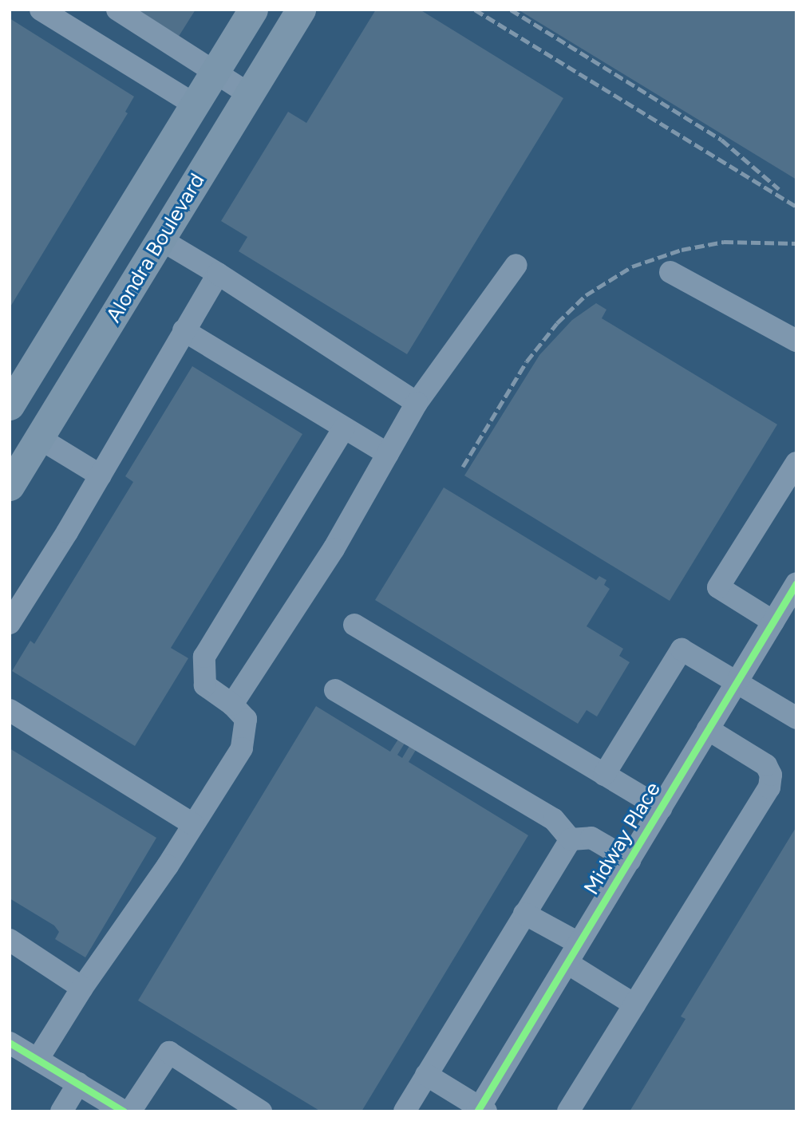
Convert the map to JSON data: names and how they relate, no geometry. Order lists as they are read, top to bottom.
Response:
{
  "streets": {
    "main road": ["Alondra Boulevard"],
    "street": ["Midway Place"]
  }
}
